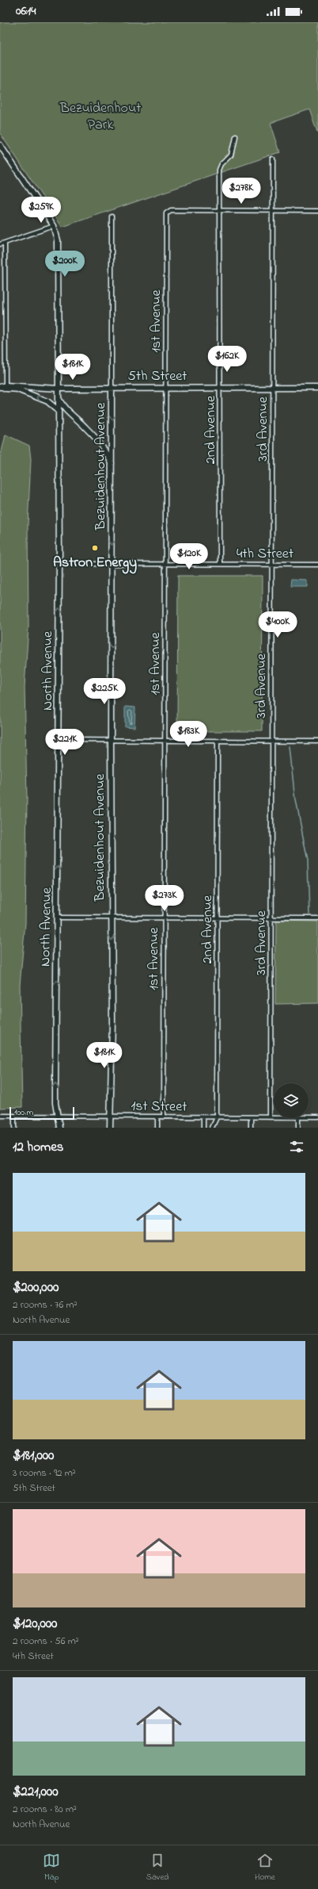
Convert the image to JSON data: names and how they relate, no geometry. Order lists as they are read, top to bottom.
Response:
{
  "streets": {
    "street": [
      "1st Avenue",
      "5th Street",
      "3rd Avenue",
      "2nd Avenue",
      "Bezuidenhout Avenue",
      "4th Street",
      "North Avenue",
      "1st Street"
    ]
  },
  "crossings": [
    ["1st Avenue", "5th Street"],
    ["1st Avenue", "2nd Avenue"],
    ["1st Avenue", "4th Street"],
    ["1st Avenue", "1st Street"],
    ["5th Street", "3rd Avenue"],
    ["5th Street", "2nd Avenue"],
    ["5th Street", "Bezuidenhout Avenue"],
    ["5th Street", "North Avenue"],
    ["3rd Avenue", "4th Street"],
    ["3rd Avenue", "1st Street"],
    ["2nd Avenue", "4th Street"],
    ["2nd Avenue", "1st Street"],
    ["Bezuidenhout Avenue", "4th Street"],
    ["Bezuidenhout Avenue", "1st Street"],
    ["4th Street", "North Avenue"],
    ["North Avenue", "1st Street"]
  ],
  "one_way": ["Bezuidenhout Avenue", "North Avenue"],
  "parks": ["Bezuidenhout Park"],
  "places": ["Astron Energy"],
  "scale_bar": "100 m",
  "page": {
    "status": "06:14",
    "price": [
      "$278K",
      "$259K",
      "$200K",
      "$162K",
      "$181K",
      "$120K",
      "$400K",
      "$225K",
      "$183K",
      "$221K",
      "$273K",
      "$181K"
    ],
    "scale": "100 m",
    "heading": "12 homes",
    "list": [
      {
        "name": "$200,000",
        "note": "2 rooms · 76 m² · North Avenue"
      },
      {
        "name": "$181,000",
        "note": "3 rooms · 92 m² · 5th Street"
      },
      {
        "name": "$120,000",
        "note": "2 rooms · 56 m² · 4th Street"
      },
      {
        "name": "$221,000",
        "note": "2 rooms · 80 m² · North Avenue"
      }
    ],
    "tabs": ["Map", "Saved", "Home"]
  }
}
